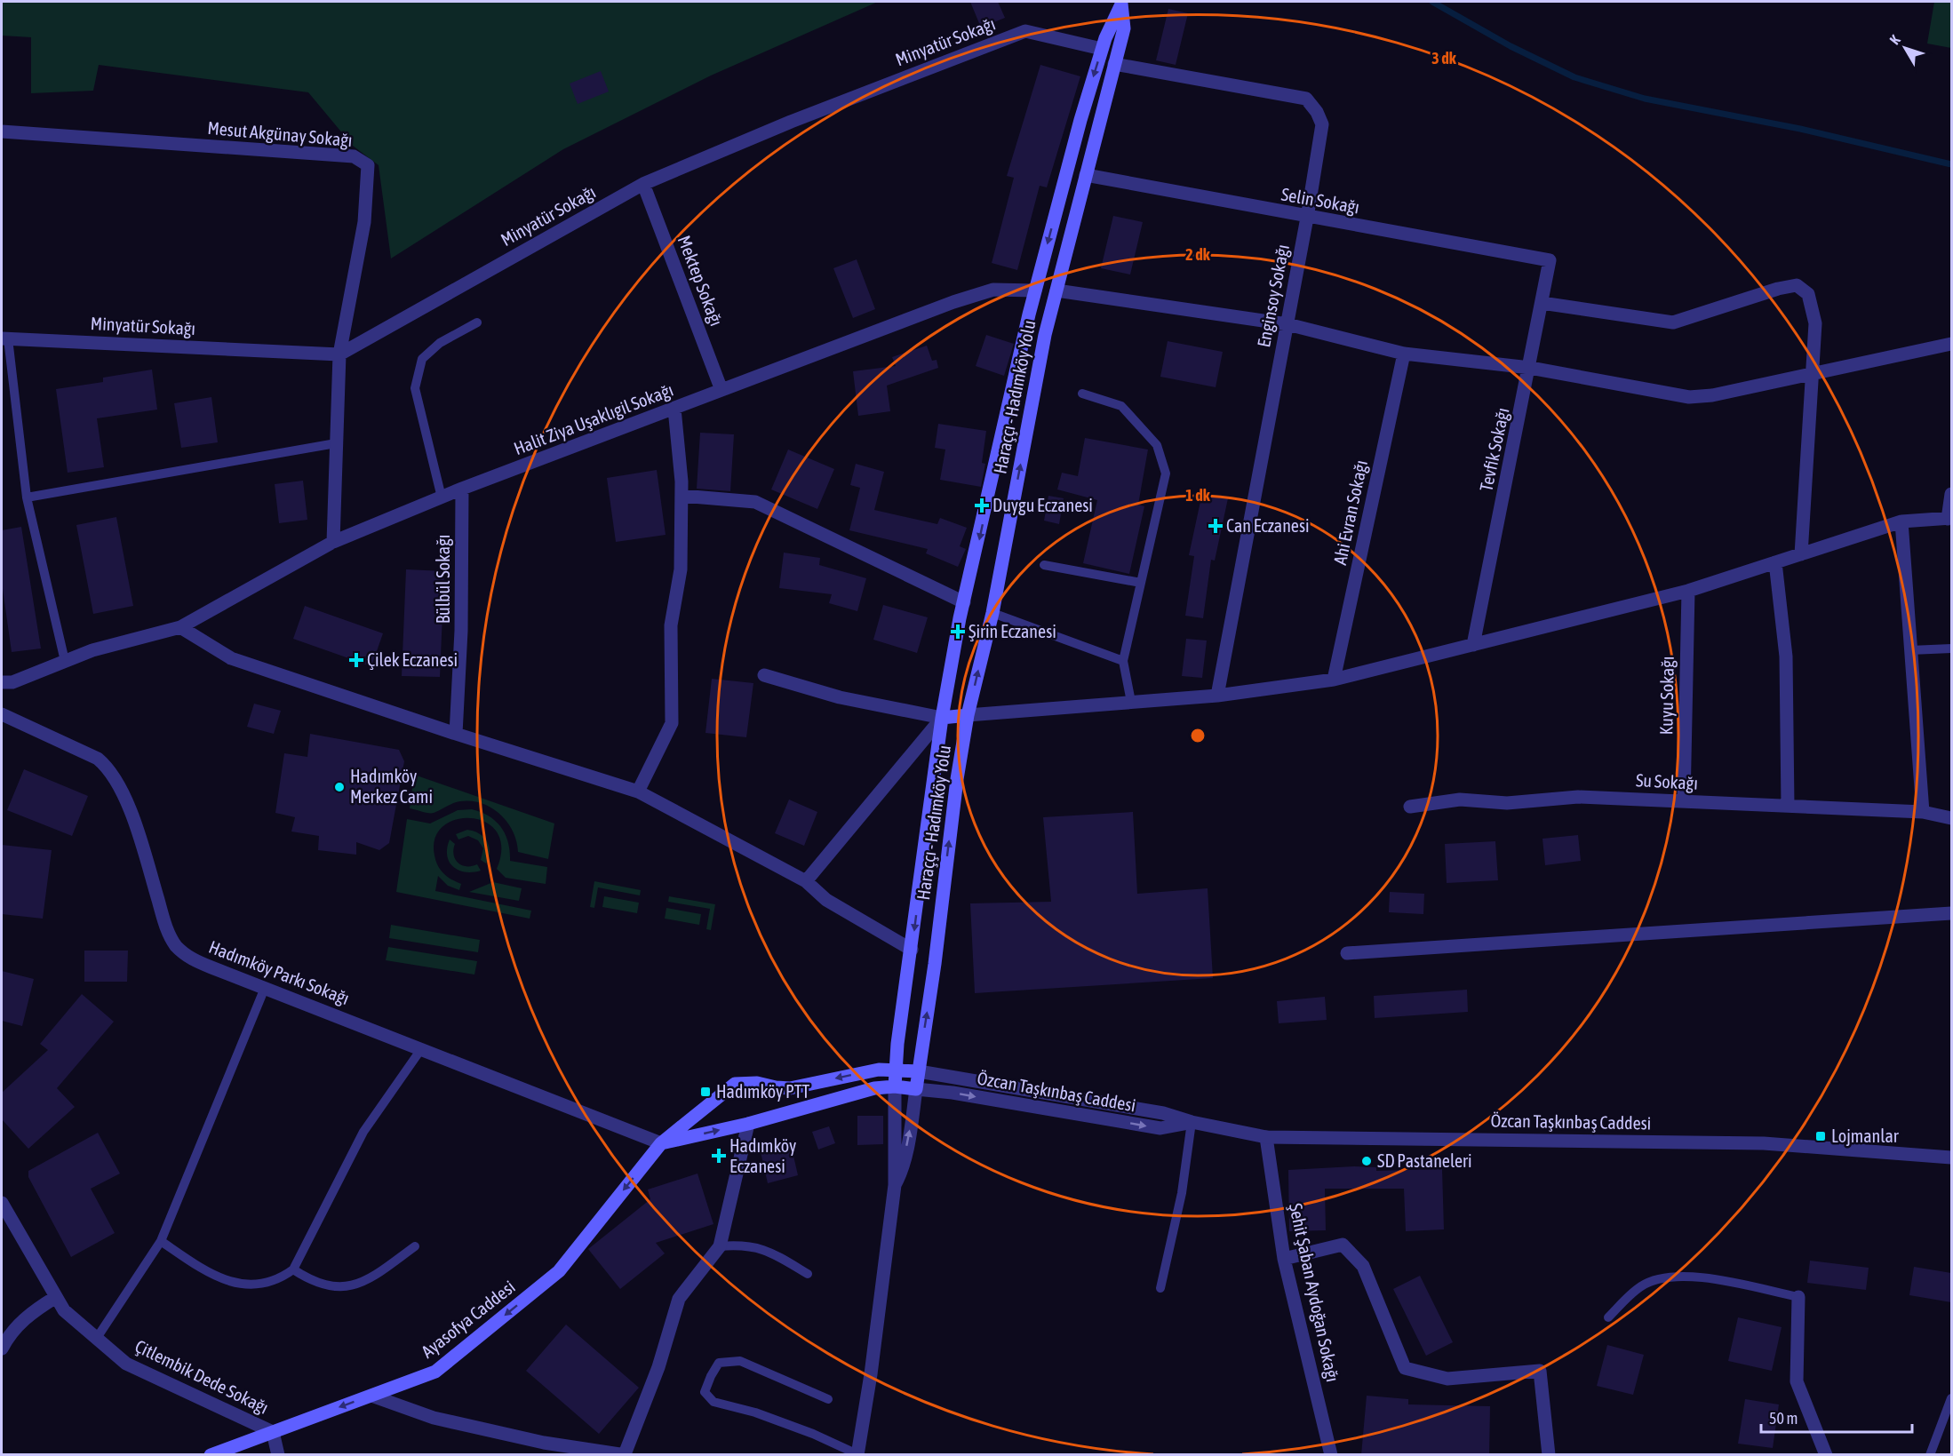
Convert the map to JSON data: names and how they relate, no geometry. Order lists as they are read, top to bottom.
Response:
{
  "streets": {
    "main road": ["Haraççı - Hadımköy Yolu", "Ayasofya Caddesi"],
    "street": [
      "Minyatür Sokağı",
      "Mesut Akgünay Sokağı",
      "Selin Sokağı",
      "Mektep Sokağı",
      "Enginsoy Sokağı",
      "Halit Ziya Uşaklıgil Sokağı",
      "Tevfik Sokağı",
      "Ahi Evran Sokağı",
      "Bülbül Sokağı",
      "Kuyu Sokağı",
      "Su Sokağı",
      "Hadımköy Parkı Sokağı",
      "Özcan Taşkınbaş Caddesi",
      "Şehit Şaban Aydoğan Sokağı",
      "Çitlembik Dede Sokağı"
    ]
  },
  "crossings": [
    ["Minyatür Sokağı", "Mesut Akgünay Sokağı"],
    ["Minyatür Sokağı", "Mektep Sokağı"],
    ["Mesut Akgünay Sokağı", "Halit Ziya Uşaklıgil Sokağı"],
    ["Selin Sokağı", "Enginsoy Sokağı"],
    ["Selin Sokağı", "Haraççı - Hadımköy Yolu"],
    ["Selin Sokağı", "Tevfik Sokağı"],
    ["Mektep Sokağı", "Halit Ziya Uşaklıgil Sokağı"],
    ["Enginsoy Sokağı", "Haraççı - Hadımköy Yolu"],
    ["Haraççı - Hadımköy Yolu", "Özcan Taşkınbaş Caddesi"],
    ["Haraççı - Hadımköy Yolu", "Ayasofya Caddesi"],
    ["Halit Ziya Uşaklıgil Sokağı", "Bülbül Sokağı"],
    ["Kuyu Sokağı", "Su Sokağı"],
    ["Hadımköy Parkı Sokağı", "Ayasofya Caddesi"],
    ["Özcan Taşkınbaş Caddesi", "Şehit Şaban Aydoğan Sokağı"],
    ["Özcan Taşkınbaş Caddesi", "Ayasofya Caddesi"],
    ["Ayasofya Caddesi", "Çitlembik Dede Sokağı"]
  ],
  "places": {
    "health": [
      "Duygu Eczanesi",
      "Can Eczanesi",
      "Şirin Eczanesi",
      "Çilek Eczanesi",
      "Hadımköy Eczanesi"
    ],
    "other": ["Hadımköy Merkez Cami", "SD Pastaneleri"],
    "transit": ["Hadımköy PTT", "Lojmanlar"]
  },
  "scale_bar": "50 m",
  "north": "top left",
  "rings": ["3 dk", "2 dk", "1 dk"]
}
